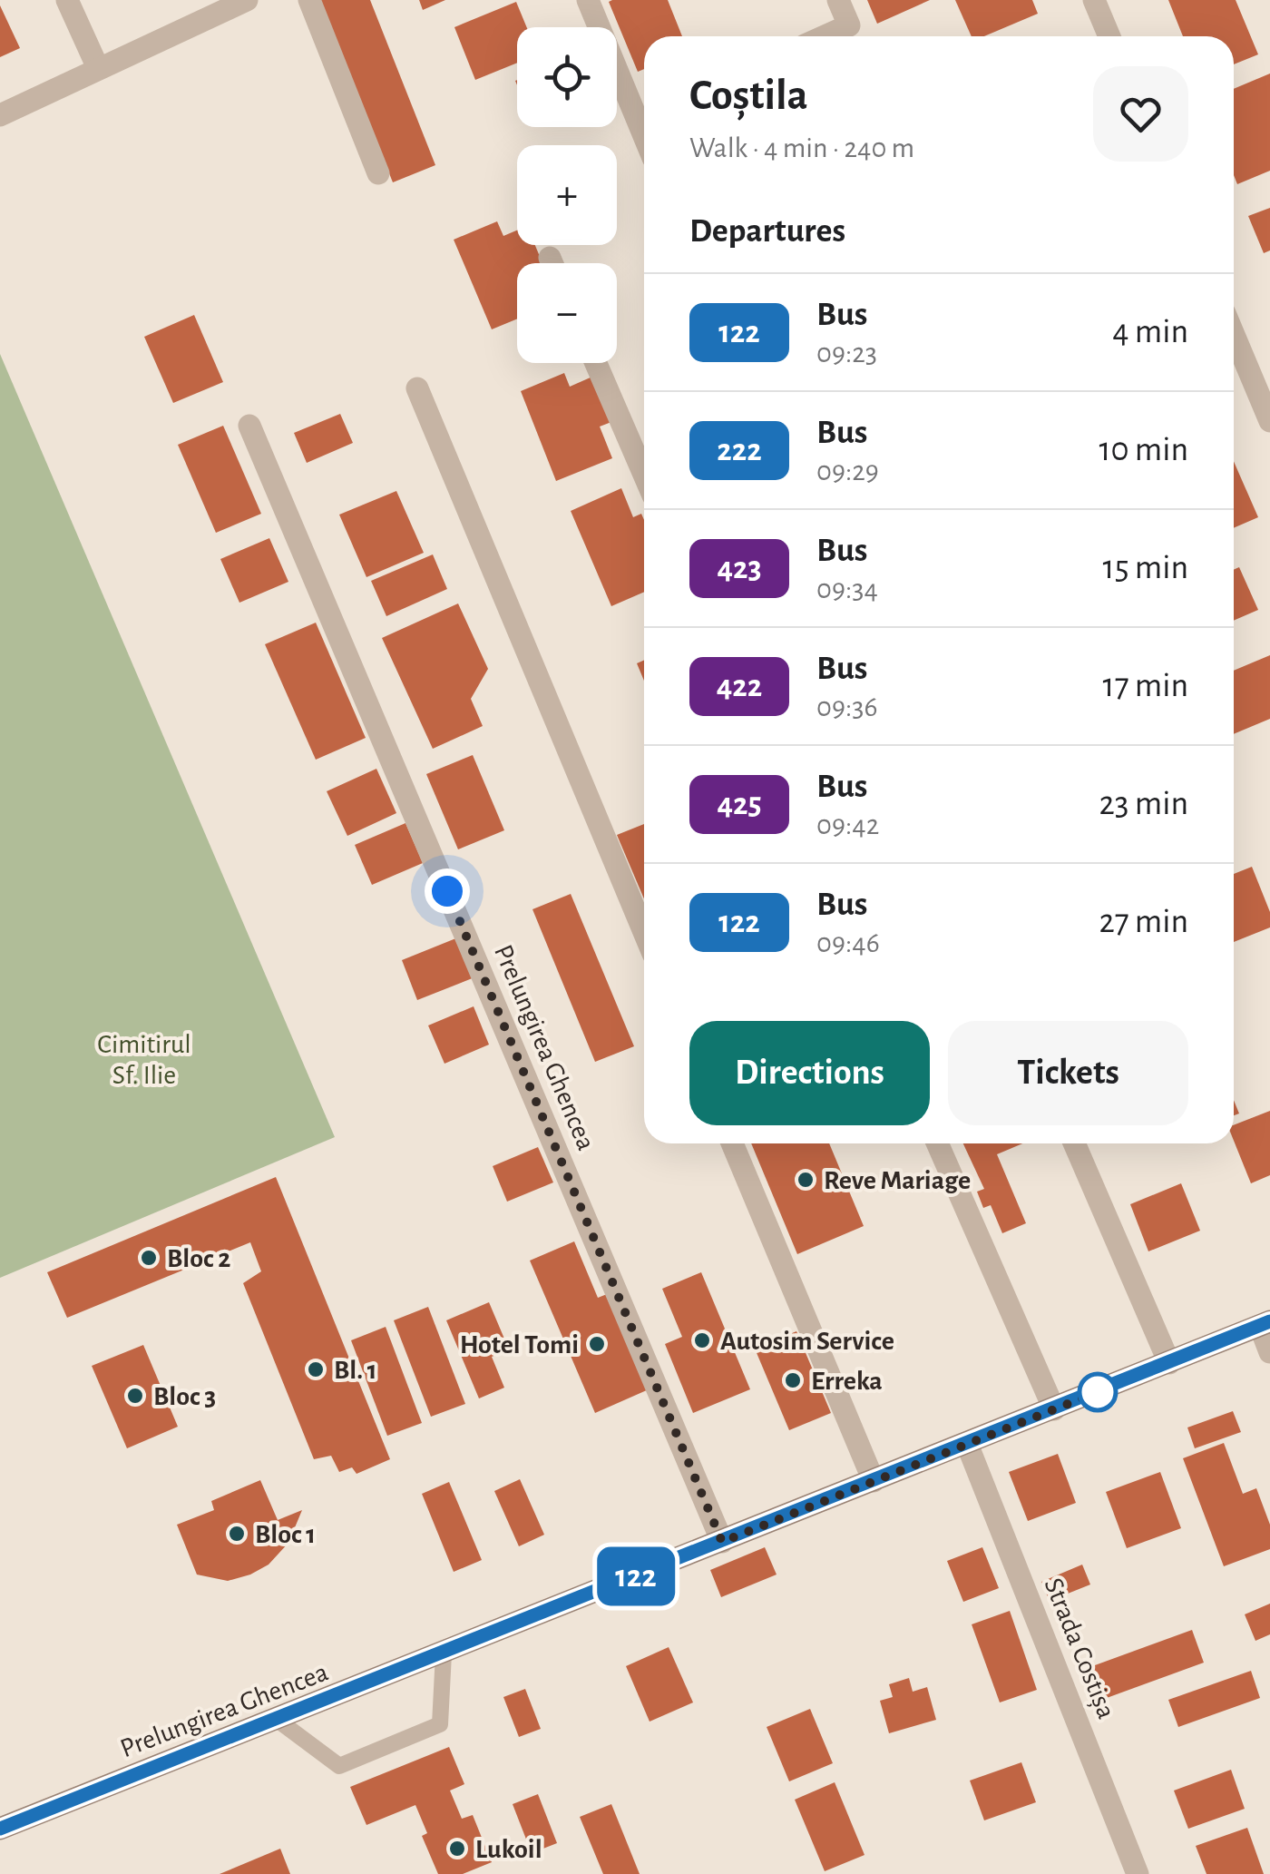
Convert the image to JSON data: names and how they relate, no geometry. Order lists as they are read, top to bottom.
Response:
{
  "streets": {
    "main road": ["Prelungirea Ghencea"],
    "street": ["Strada Costișa"]
  },
  "crossings": [
    ["Prelungirea Ghencea", "Strada Costișa"]
  ],
  "parks": ["Cimitirul Sf. Ilie"],
  "places": [
    "Reve Mariage",
    "Bloc 2",
    "Autosim Service",
    "Hotel Tomi",
    "Bl. 1",
    "Erreka",
    "Bloc 3",
    "Bloc 1",
    "Lukoil"
  ],
  "lines": ["bus line 122"],
  "page": {
    "on_map": "122",
    "map_buttons": ["+", "−"],
    "heading": [
      ["Coștila", "Walk · 4 min · 240 m"],
      "Departures"
    ],
    "list": [
      {
        "mark": "122",
        "name": "Bus",
        "note": "09:23",
        "value": "4 min"
      },
      {
        "mark": "222",
        "name": "Bus",
        "note": "09:29",
        "value": "10 min"
      },
      {
        "mark": "423",
        "name": "Bus",
        "note": "09:34",
        "value": "15 min"
      },
      {
        "mark": "422",
        "name": "Bus",
        "note": "09:36",
        "value": "17 min"
      },
      {
        "mark": "425",
        "name": "Bus",
        "note": "09:42",
        "value": "23 min"
      },
      {
        "mark": "122",
        "name": "Bus",
        "note": "09:46",
        "value": "27 min"
      }
    ],
    "buttons": ["Directions", "Tickets"]
  }
}
